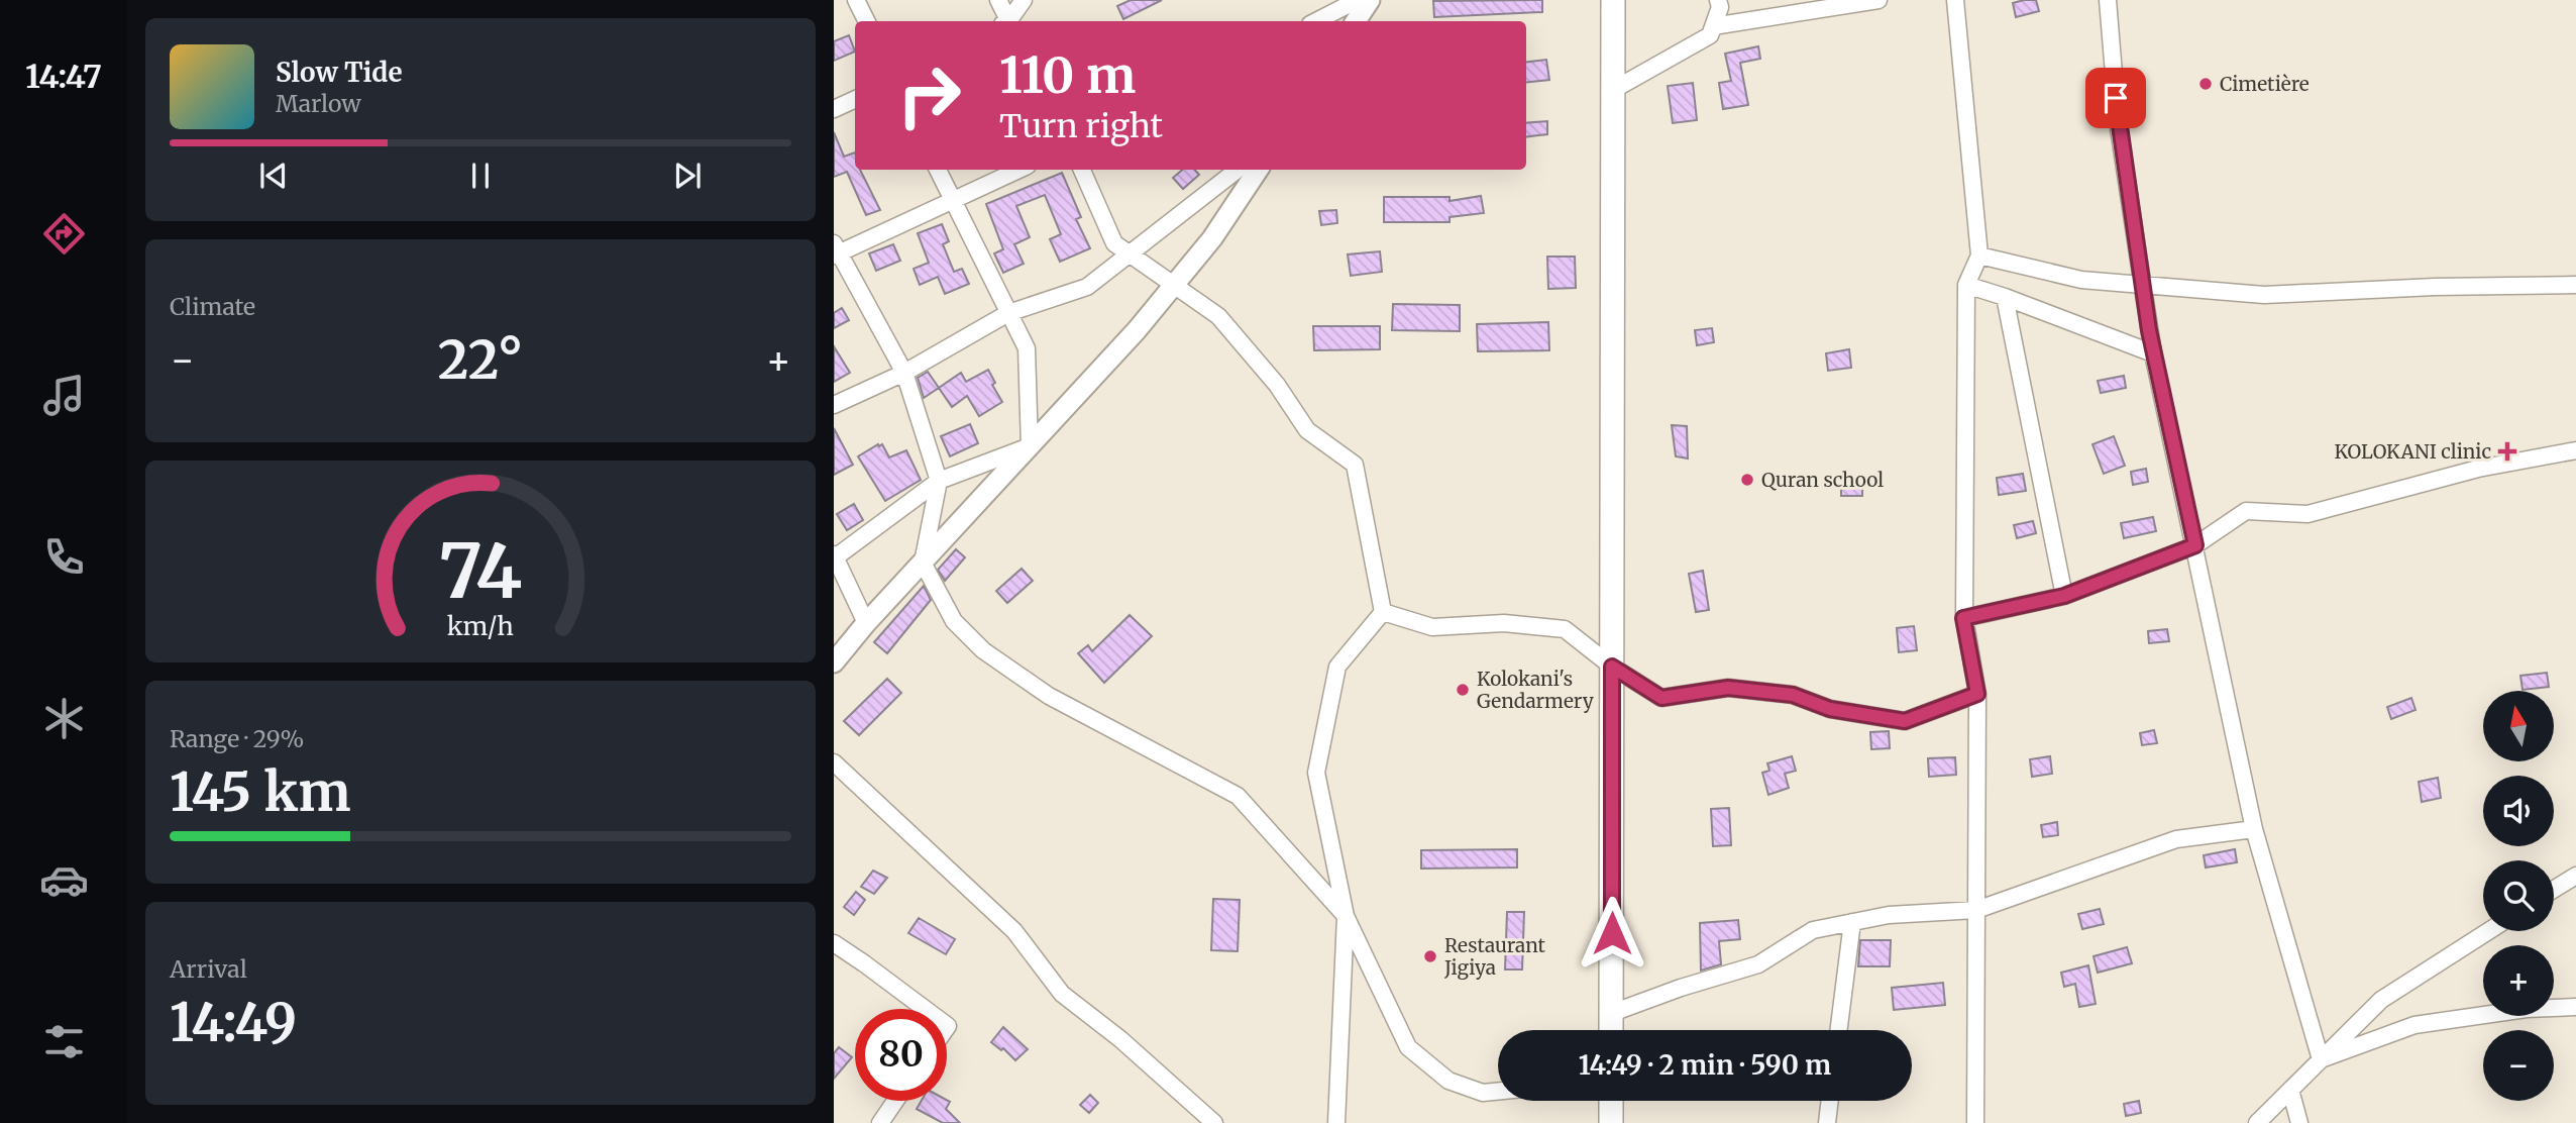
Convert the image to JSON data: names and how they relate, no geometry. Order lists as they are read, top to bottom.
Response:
{
  "places": {
    "other": [
      "Cimetière",
      "Quran school",
      "Kolokani's Gendarmery",
      "Restaurant Jigiya"
    ],
    "health": ["KOLOKANI clinic"]
  },
  "north": "top",
  "page": {
    "tabs": "14:47",
    "turn": ["110 m", "Turn right"],
    "song": ["Slow Tide", "Marlow"],
    "tile": [
      "Climate",
      ["Range · 29%", "145 km"],
      ["Arrival", "14:49"]
    ],
    "heat": ["−", "22°", "+"],
    "map_buttons": ["+", "−"],
    "limit": "80",
    "trip": "14:49 · 2 min · 590 m",
    "gauge": ["74", "km/h"]
  }
}
